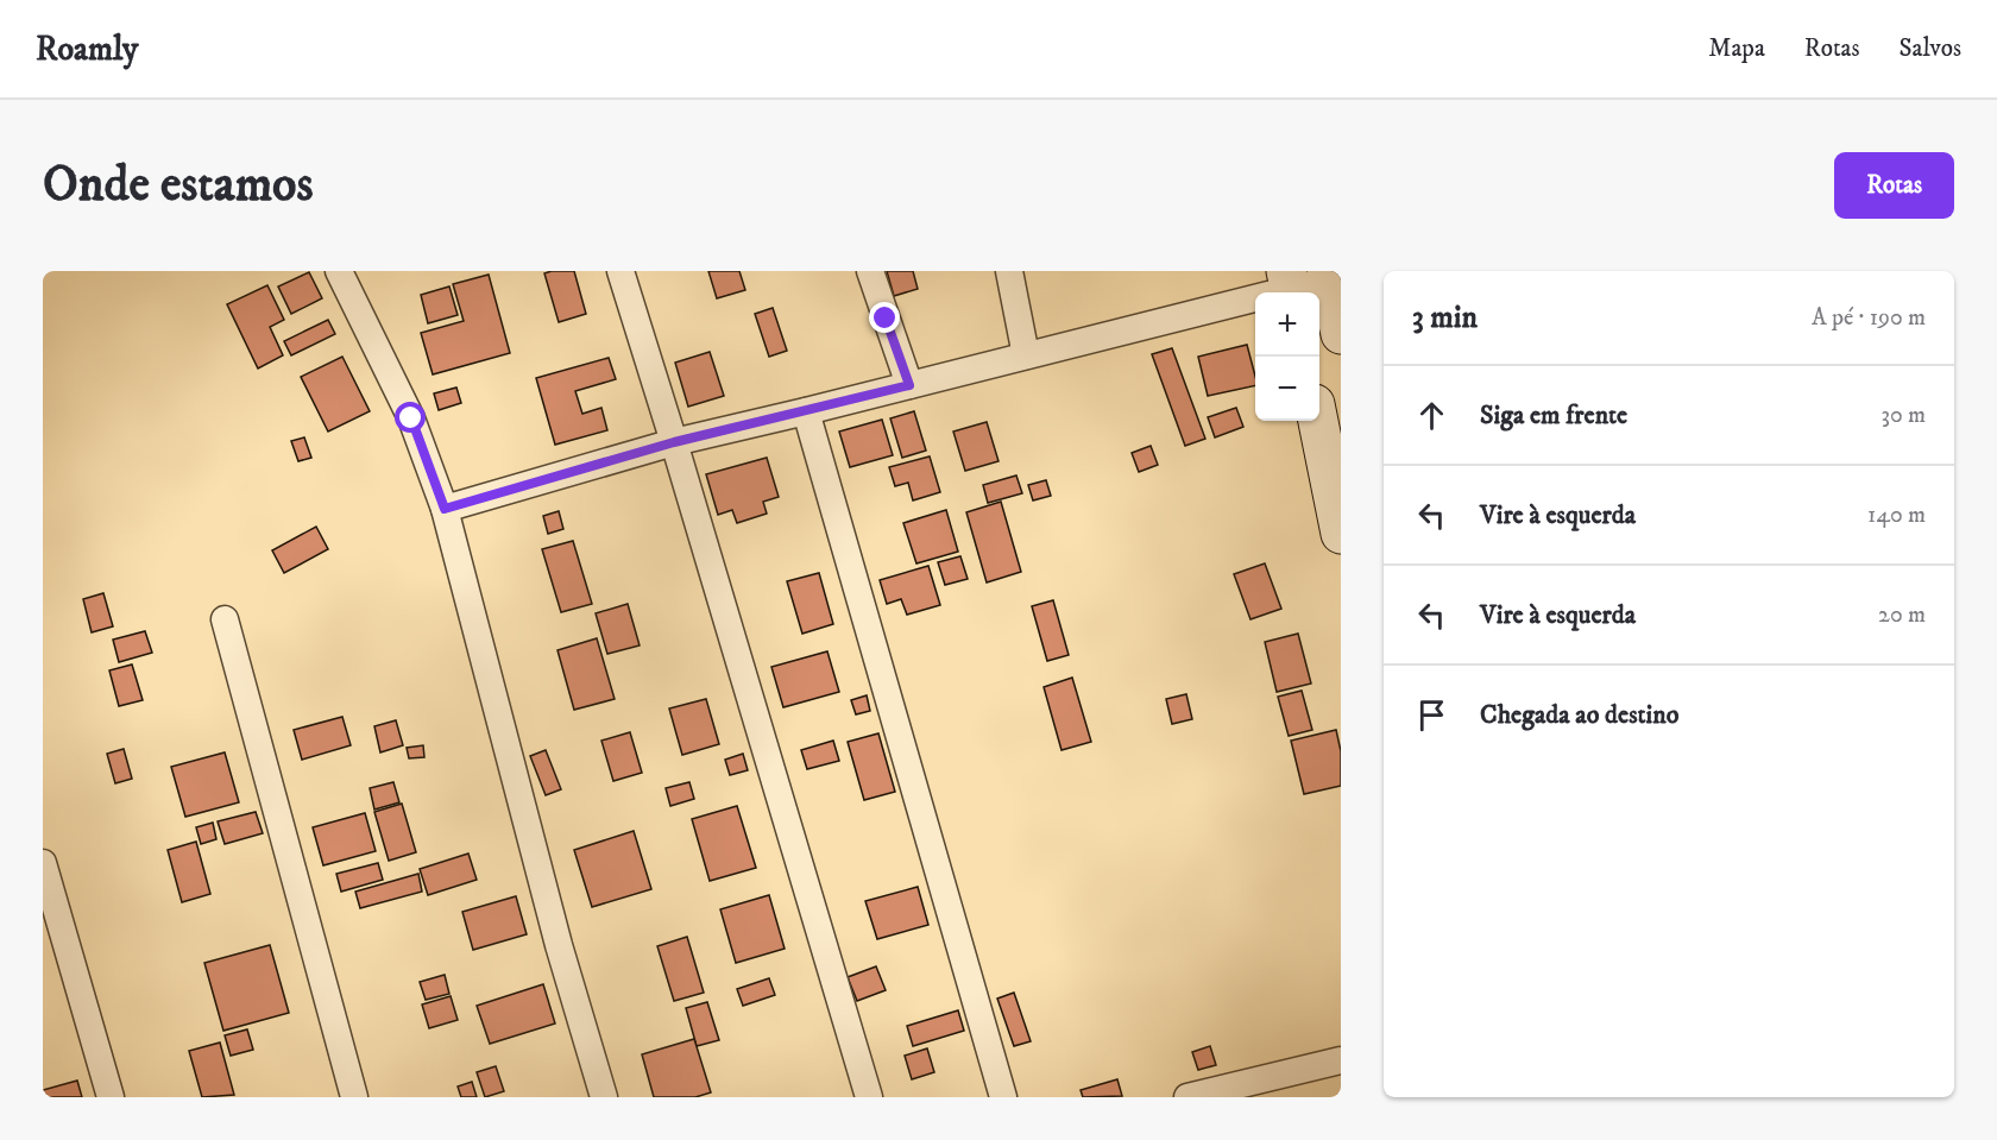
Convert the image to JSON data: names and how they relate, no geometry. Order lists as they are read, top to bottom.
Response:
{
  "page": {
    "header": "Roamly",
    "nav": ["Mapa", "Rotas", "Salvos"],
    "buttons": "Rotas",
    "title": "Onde estamos",
    "heading": ["3 min", "A pé · 190 m"],
    "map_buttons": ["+", "−"],
    "list": [
      ["Siga em frente", "30 m"],
      ["Vire à esquerda", "140 m"],
      ["Vire à esquerda", "20 m"],
      "Chegada ao destino"
    ]
  }
}
